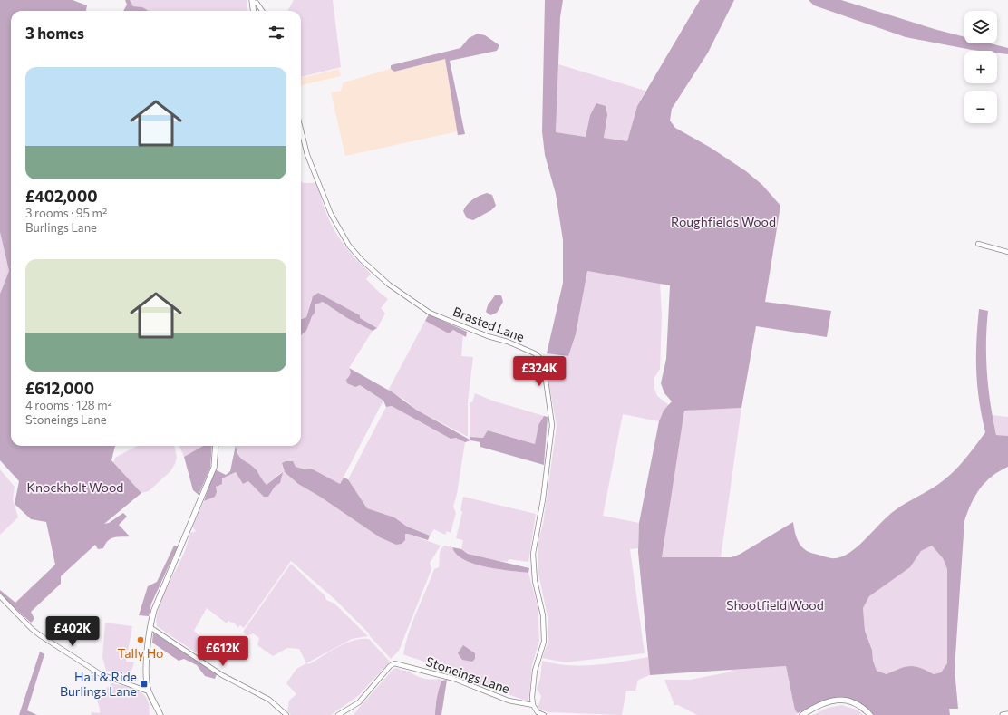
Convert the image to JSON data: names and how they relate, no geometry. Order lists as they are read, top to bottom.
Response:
{
  "streets": {
    "street": ["Brasted Lane", "Stoneings Lane"]
  },
  "crossings": [
    ["Brasted Lane", "Stoneings Lane"]
  ],
  "parks": ["Roughfields Wood", "Knockholt Wood", "Shootfield Wood"],
  "places": {
    "other": ["Tally Ho"],
    "transit": ["Hail & Ride Burlings Lane"]
  },
  "page": {
    "map_buttons": ["+", "−"],
    "heading": "3 homes",
    "list": [
      {
        "name": "£402,000",
        "note": "3 rooms · 95 m² · Burlings Lane"
      },
      {
        "name": "£612,000",
        "note": "4 rooms · 128 m² · Stoneings Lane"
      }
    ],
    "price": ["£324K", "£402K", "£612K"]
  }
}
